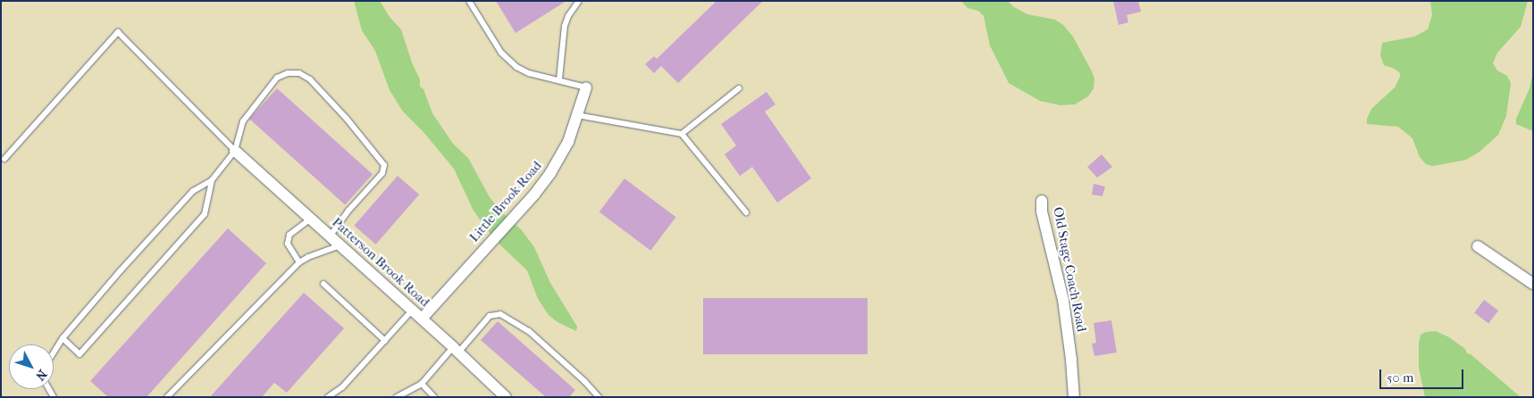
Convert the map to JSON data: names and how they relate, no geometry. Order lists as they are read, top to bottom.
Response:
{
  "streets": {
    "street": ["Little Brook Road", "Patterson Brook Road", "Old Stage Coach Road"]
  },
  "crossings": [
    ["Little Brook Road", "Patterson Brook Road"]
  ],
  "scale_bar": "50 m",
  "north": "bottom right"
}
